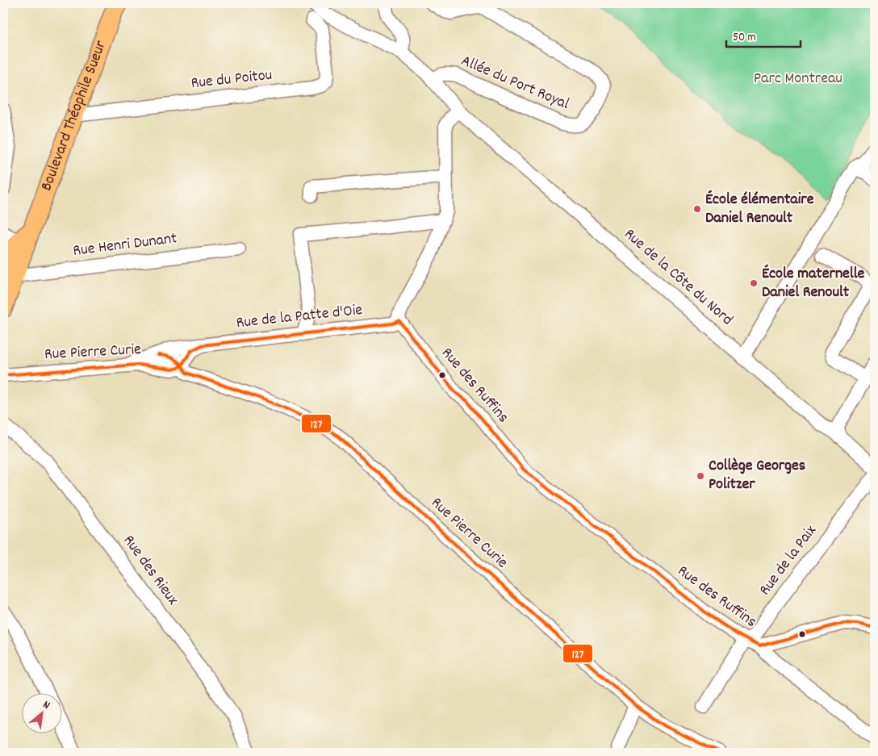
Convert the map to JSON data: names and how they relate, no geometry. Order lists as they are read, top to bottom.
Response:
{
  "streets": {
    "main road": ["Boulevard Théophile Sueur"],
    "street": [
      "Rue du Poitou",
      "Allée du Port Royal",
      "Rue Henri Dunant",
      "Rue de la Côte du Nord",
      "Rue de la Patte d'Oie",
      "Rue Pierre Curie",
      "Rue des Ruffins",
      "Rue de la Paix",
      "Rue des Rieux"
    ]
  },
  "crossings": [
    ["Rue du Poitou", "Boulevard Théophile Sueur"],
    ["Boulevard Théophile Sueur", "Rue Henri Dunant"],
    ["Rue de la Patte d'Oie", "Rue Pierre Curie"],
    ["Rue de la Patte d'Oie", "Rue des Ruffins"],
    ["Rue des Ruffins", "Rue de la Paix"]
  ],
  "parks": ["Parc Montreau"],
  "places": ["École élémentaire Daniel Renoult", "École maternelle Daniel Renoult", "Collège Georges Politzer"],
  "lines": ["transit line 127"],
  "scale_bar": "50 m",
  "north": "top right"
}
